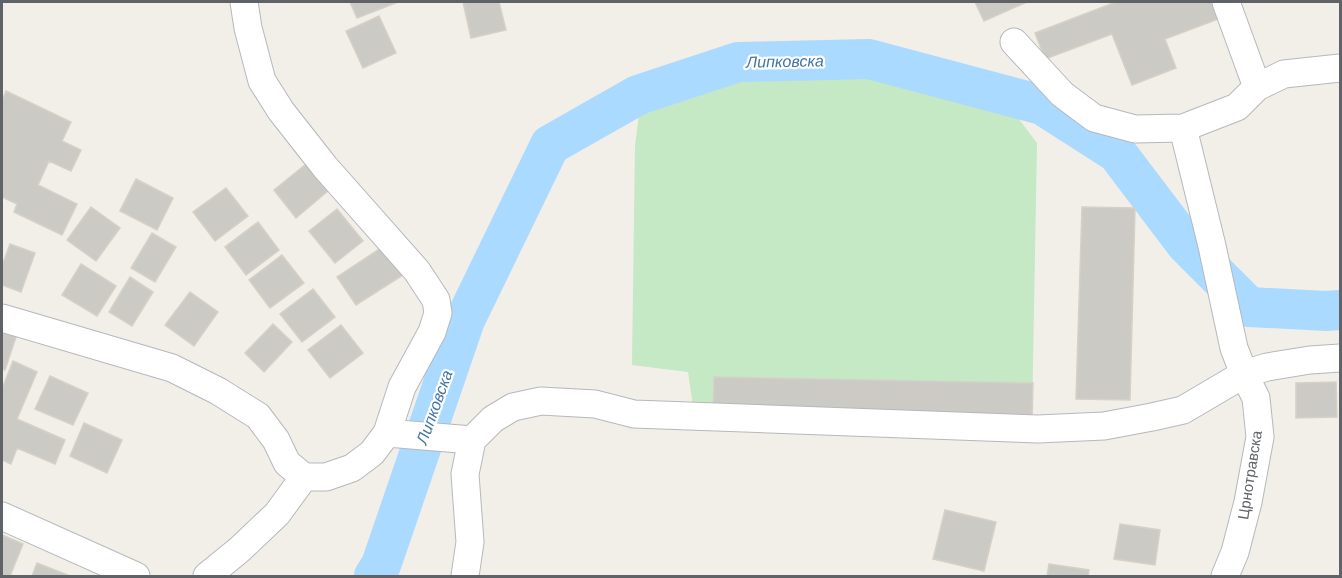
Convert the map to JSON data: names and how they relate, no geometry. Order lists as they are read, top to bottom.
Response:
{
  "streets": {
    "street": ["Црнотравска"]
  },
  "water": ["Липковска"]
}
